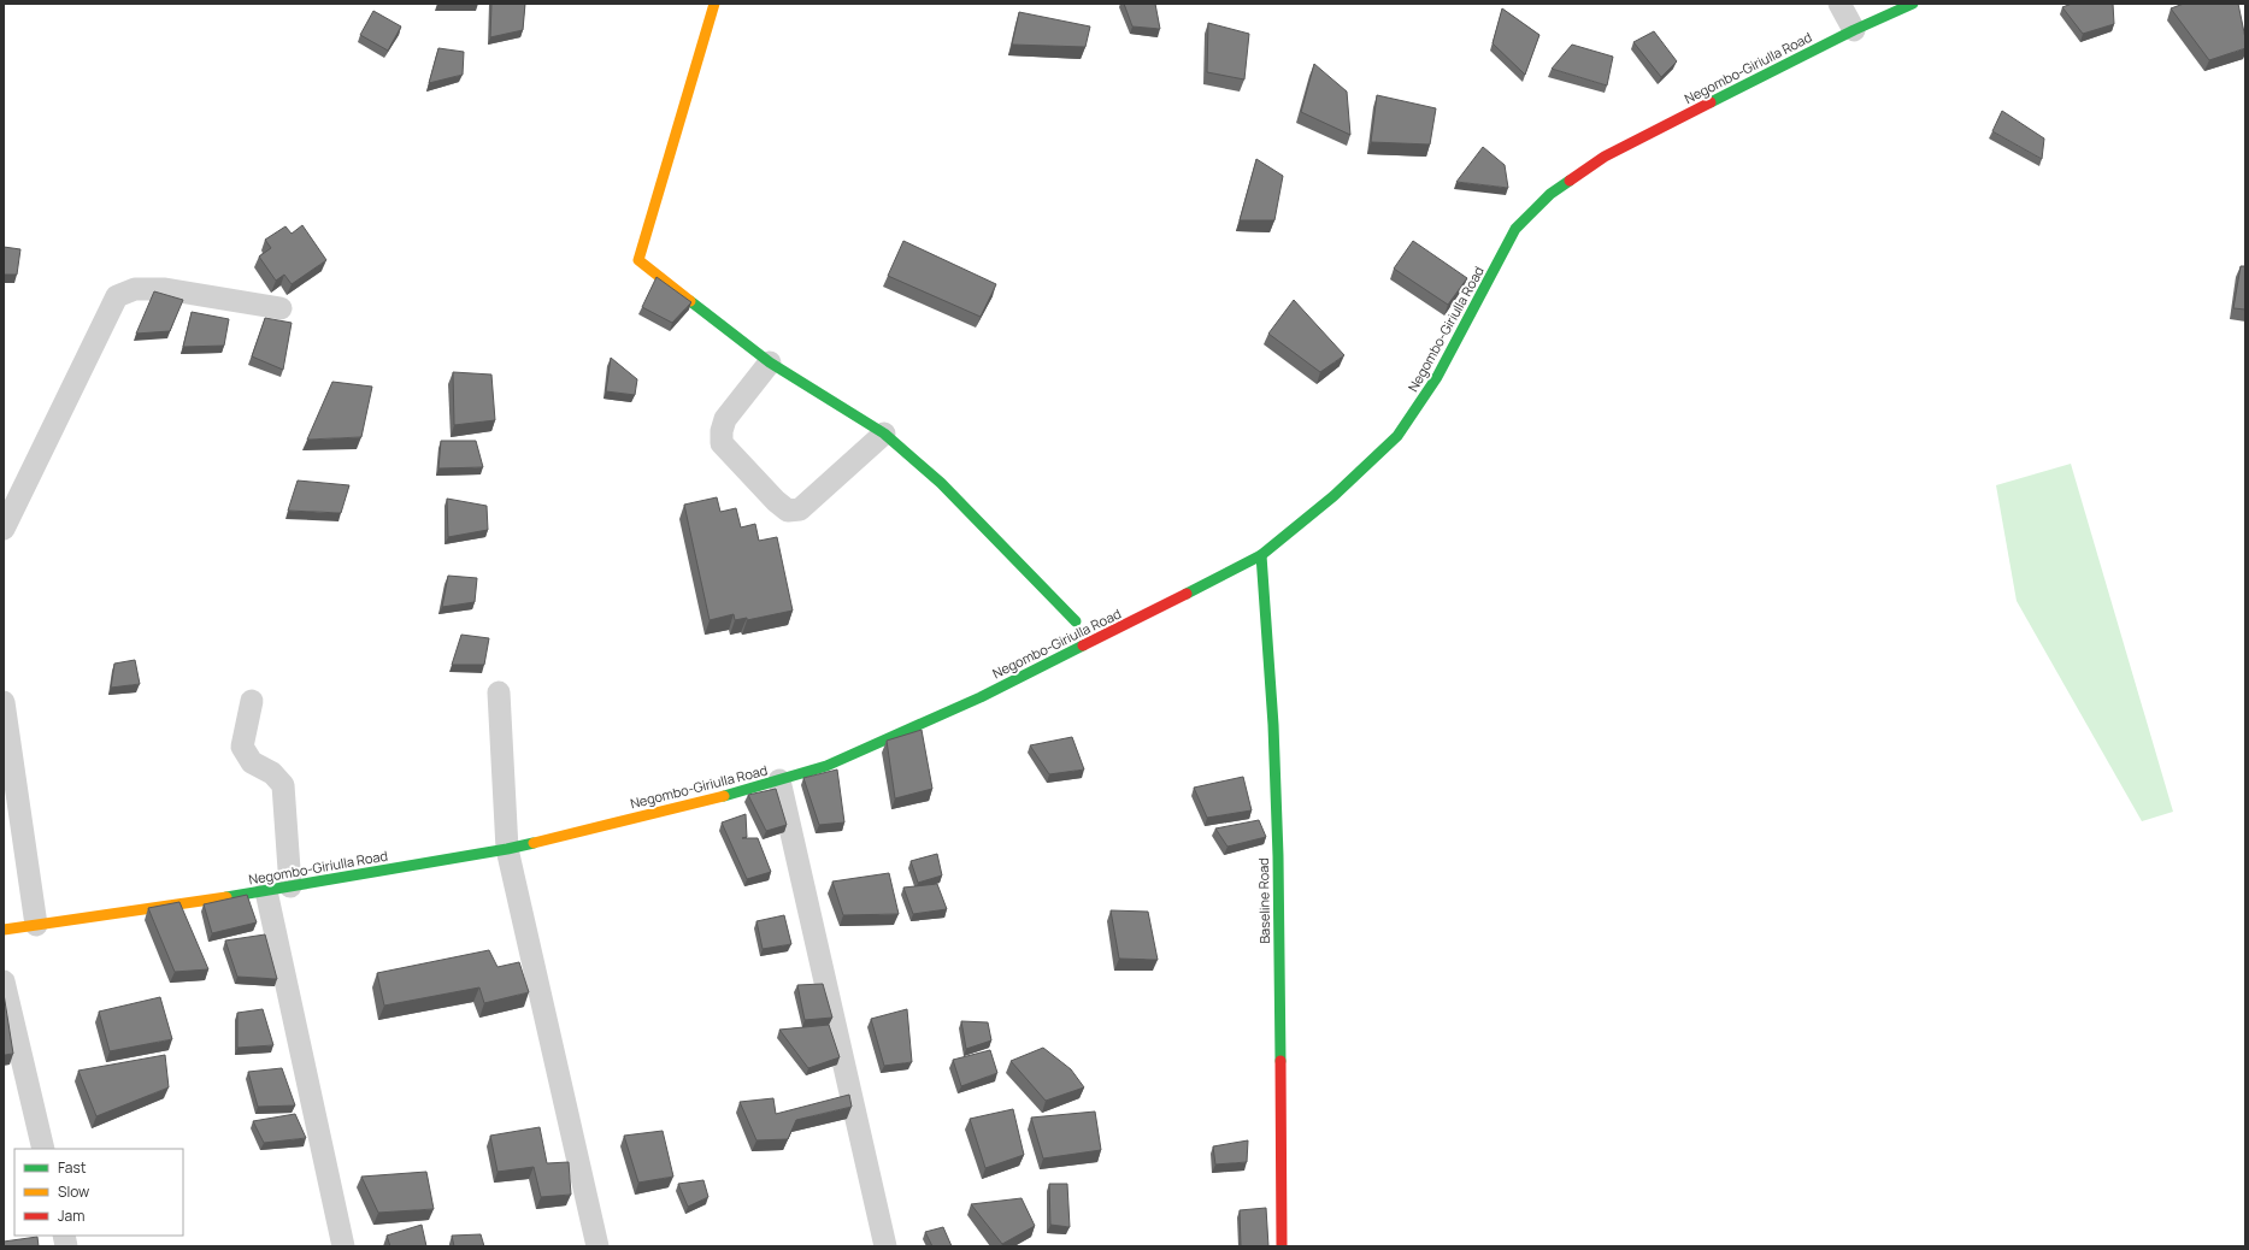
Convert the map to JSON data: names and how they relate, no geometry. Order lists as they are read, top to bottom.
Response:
{
  "streets": {
    "main road": ["Negombo-Giriulla Road", "Baseline Road"]
  },
  "crossings": [
    ["Negombo-Giriulla Road", "Baseline Road"]
  ],
  "legend": ["Fast", "Slow", "Jam"]
}
